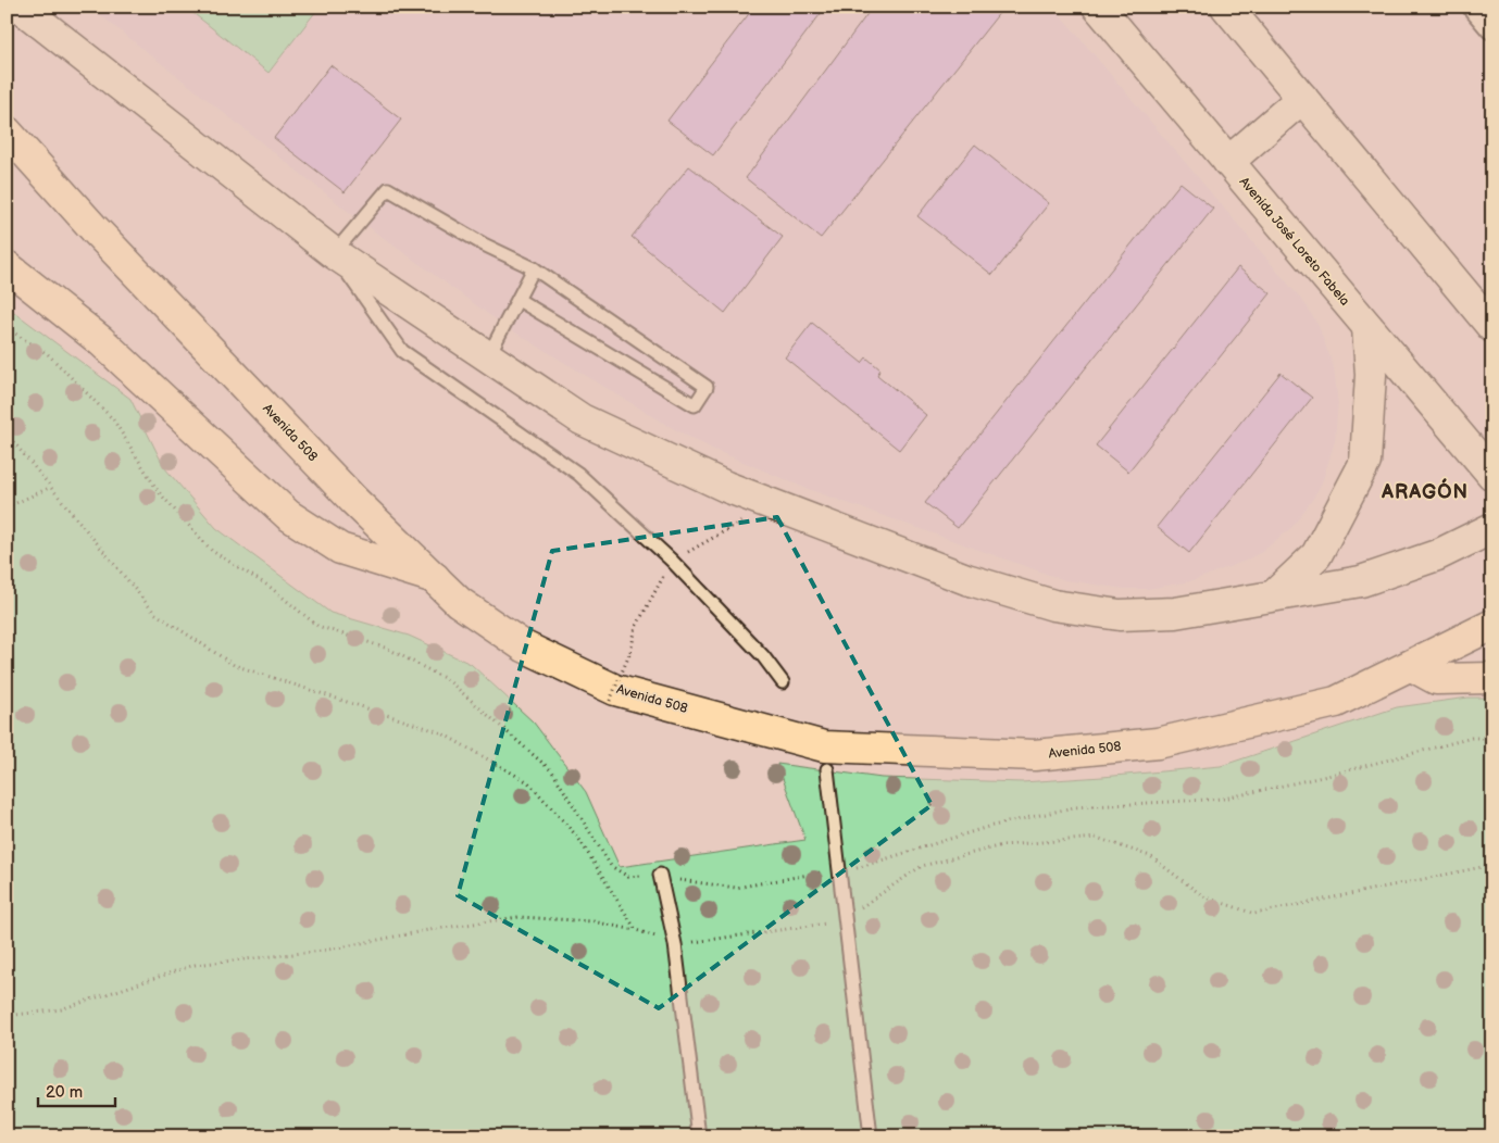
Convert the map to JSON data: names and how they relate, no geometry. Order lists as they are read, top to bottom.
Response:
{
  "streets": {
    "main road": ["Avenida 508"],
    "street": ["Avenida José Loreto Fabela"]
  },
  "districts": ["ARAGÓN"],
  "scale_bar": "20 m"
}
